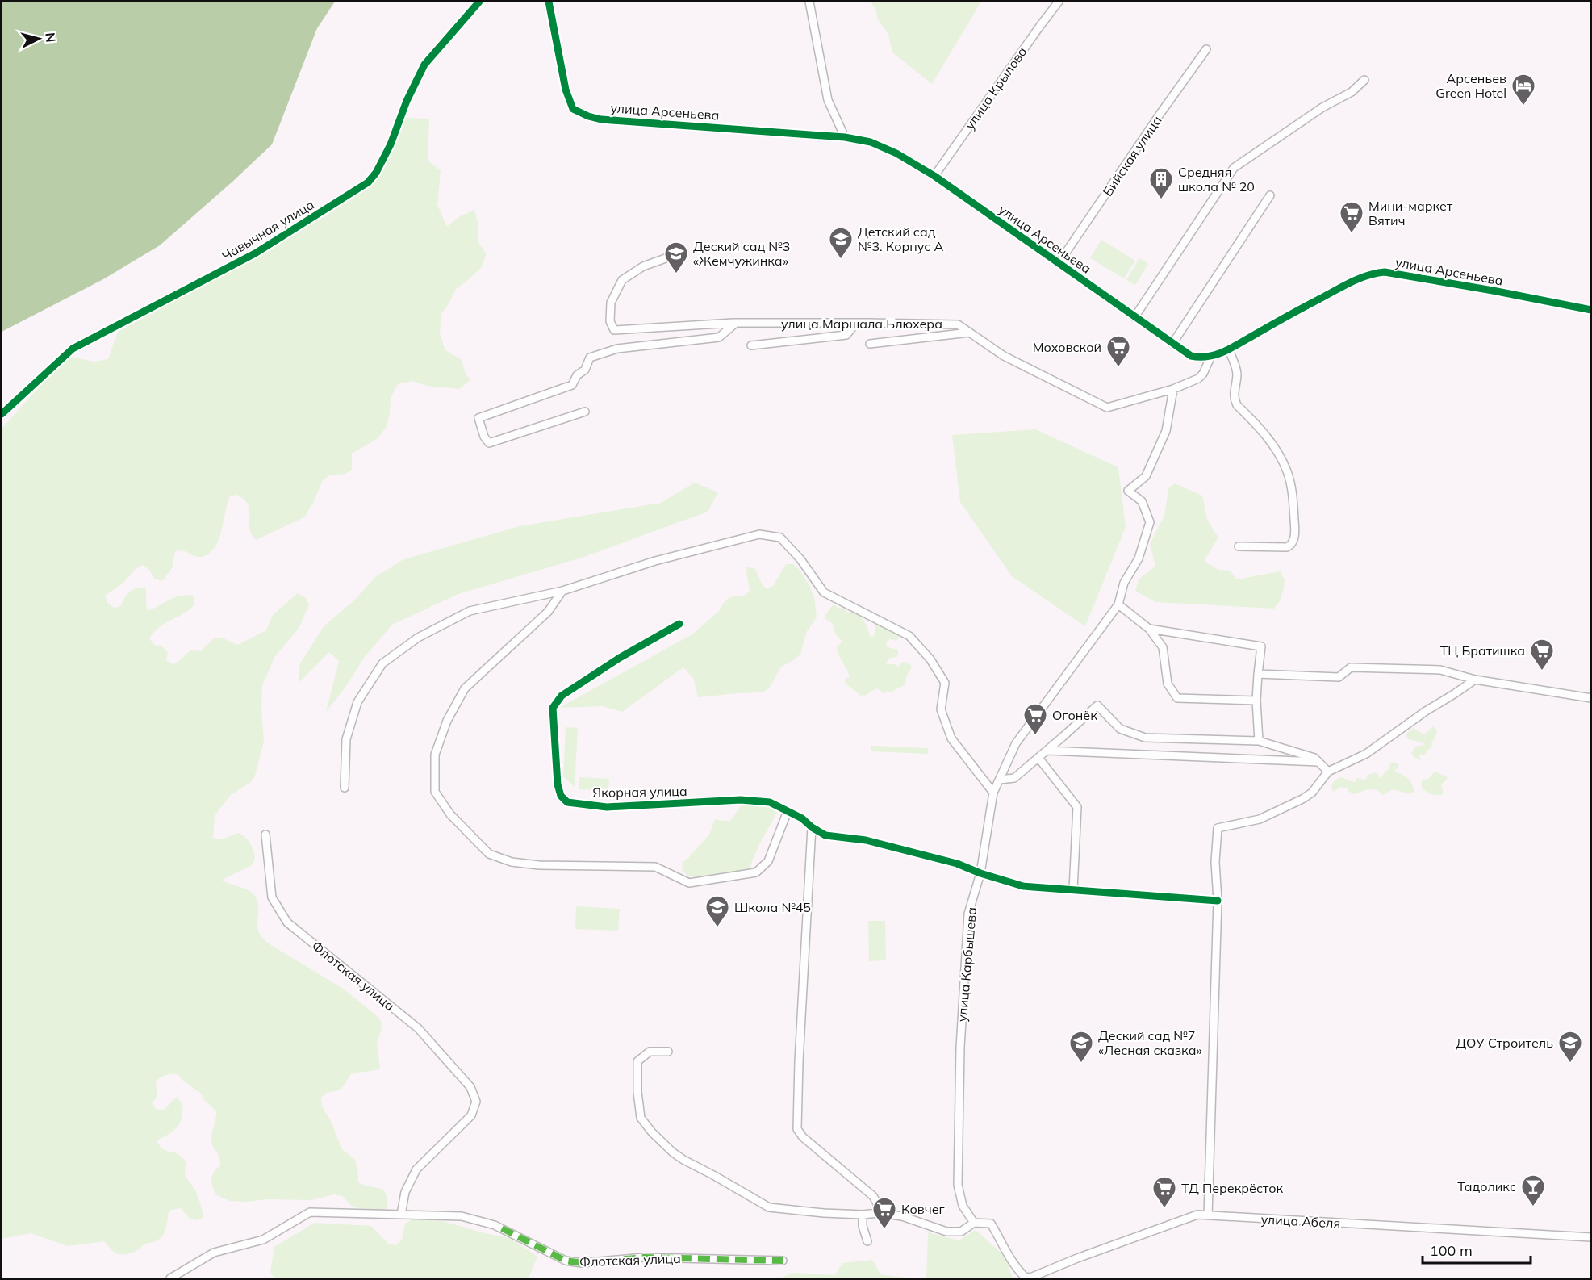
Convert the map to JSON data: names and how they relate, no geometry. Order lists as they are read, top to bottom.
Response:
{
  "streets": {
    "street": [
      "улица Крылова",
      "улица Арсеньева",
      "Бийская улица",
      "Чавычная улица",
      "улица Маршала Блюхера",
      "Якорная улица",
      "улица Карбышева",
      "Флотская улица",
      "улица Абеля"
    ]
  },
  "crossings": [
    ["улица Крылова", "улица Арсеньева"],
    ["улица Арсеньева", "Бийская улица"],
    ["улица Арсеньева", "улица Маршала Блюхера"],
    ["Якорная улица", "улица Карбышева"]
  ],
  "places": {
    "hotel": ["Арсеньев Green Hotel"],
    "building": ["Средняя школа № 20"],
    "supermarket": [
      "Мини-маркет Вятич",
      "Моховской",
      "ТЦ Братишка",
      "Огонёк",
      "ТД Перекрёсток",
      "Ковчег"
    ],
    "school or university": [
      "Детский сад №3. Корпус А",
      "Деский сад №3 «Жемчужинка»",
      "Школа №45",
      "Деский сад №7 «Лесная сказка»",
      "ДОУ Строитель"
    ],
    "bar": ["Тадоликс"]
  },
  "scale_bar": "100 m",
  "north": "right"
}
